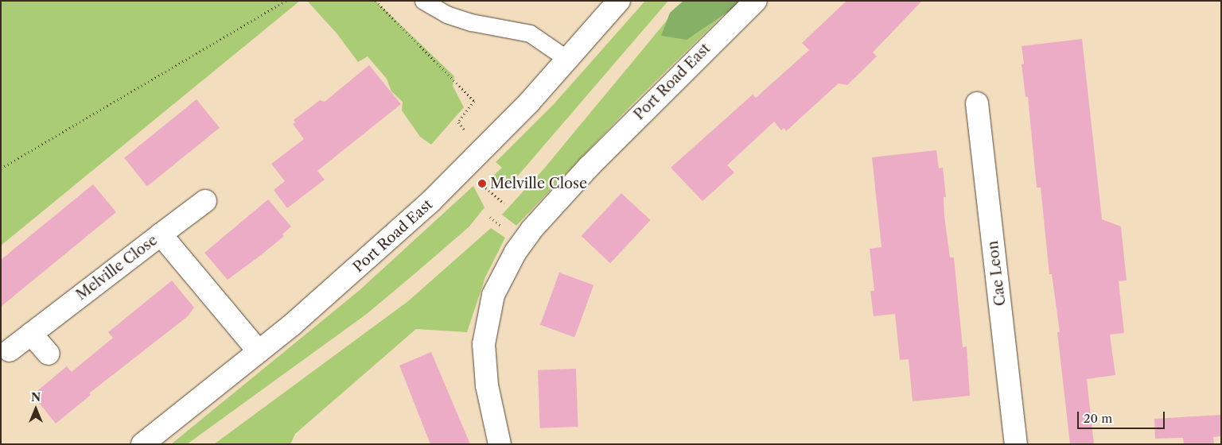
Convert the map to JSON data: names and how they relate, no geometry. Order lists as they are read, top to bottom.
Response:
{
  "streets": {
    "street": ["Port Road East", "Melville Close", "Cae Leon"]
  },
  "crossings": [
    ["Port Road East", "Melville Close"]
  ],
  "places": ["Melville Close"],
  "scale_bar": "20 m",
  "north": "top"
}
